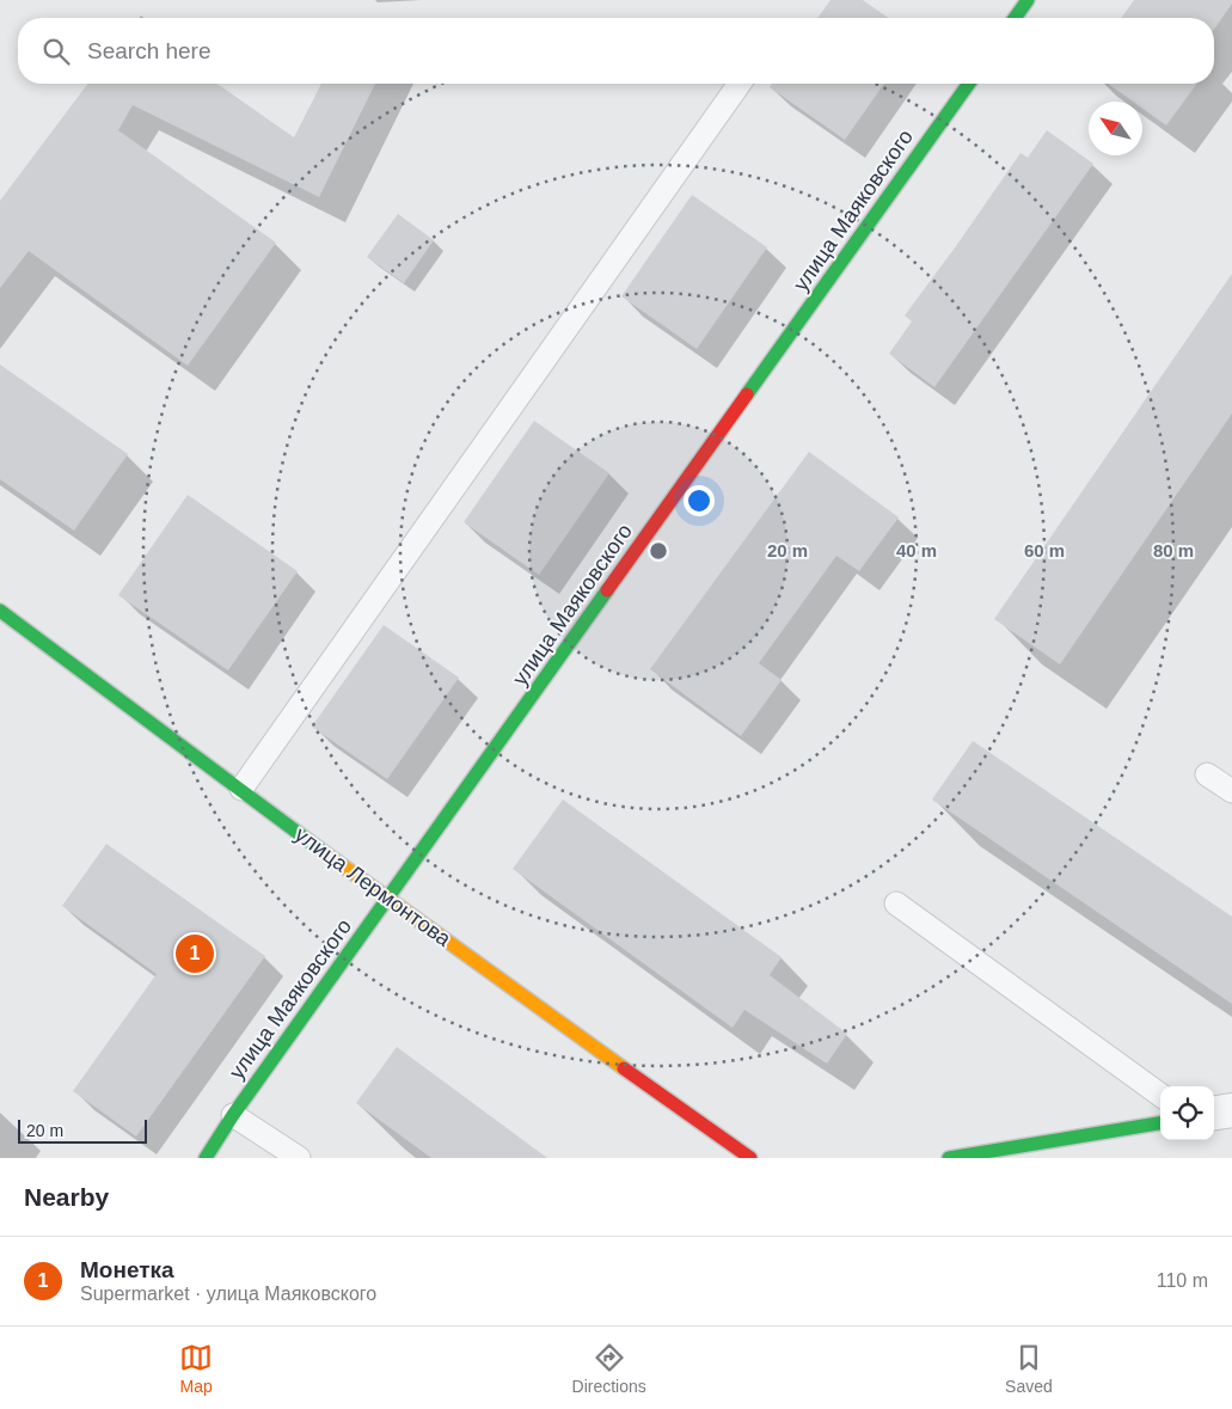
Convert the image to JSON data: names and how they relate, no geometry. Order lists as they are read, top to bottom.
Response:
{
  "streets": {
    "street": ["улица Маяковского", "улица Лермонтова"]
  },
  "crossings": [
    ["улица Маяковского", "улица Лермонтова"]
  ],
  "scale_bar": "20 m",
  "north": "top left",
  "page": {
    "search": "Search here",
    "pins": "1",
    "scale": "20 m",
    "heading": "Nearby",
    "list": [
      {
        "mark": "1",
        "name": "Монетка",
        "note": "Supermarket · улица Маяковского",
        "value": "110 m"
      }
    ],
    "nav": ["Map", "Directions", "Saved"]
  },
  "rings": [
    "20 m",
    "40 m",
    "60 m",
    "80 m"
  ]
}
